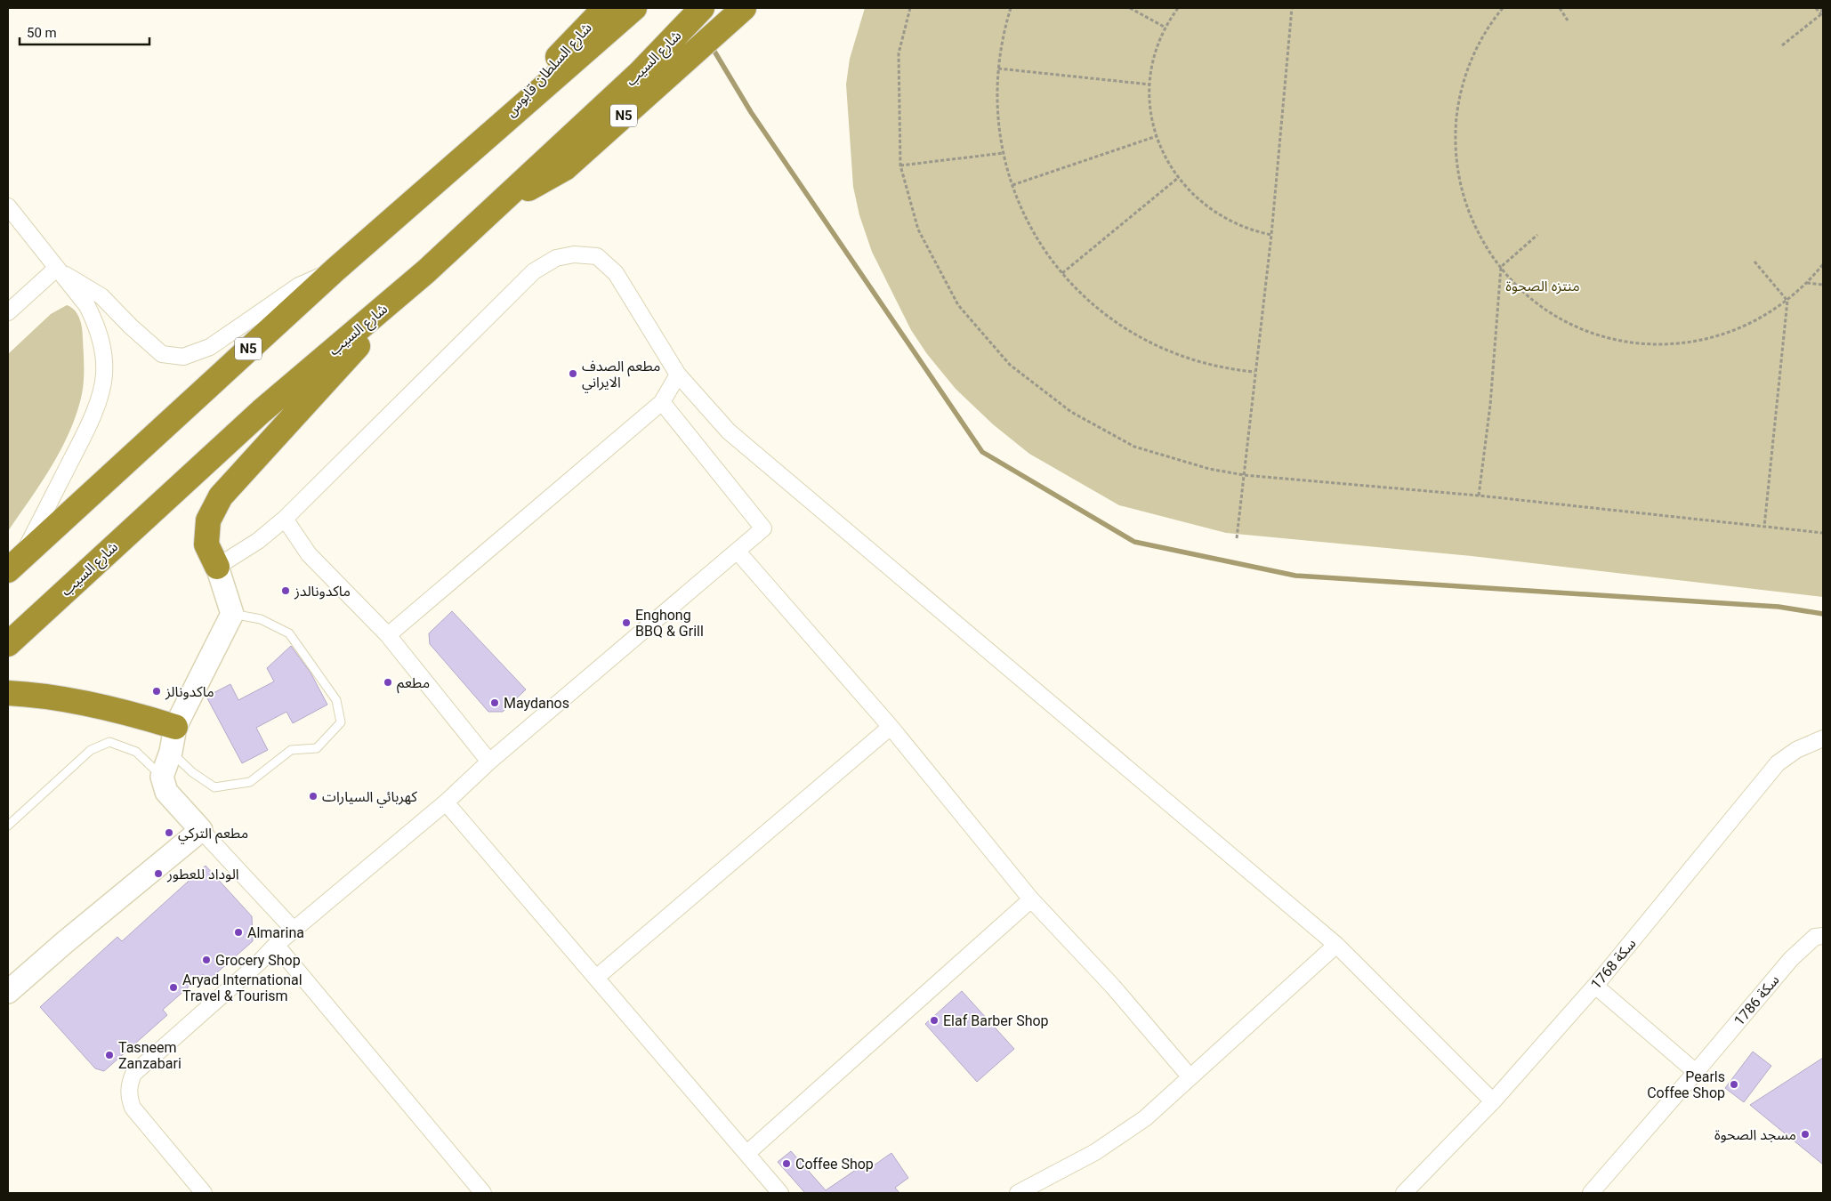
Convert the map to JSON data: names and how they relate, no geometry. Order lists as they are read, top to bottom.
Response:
{
  "streets": {
    "highway": ["شارع السيب", "شارع السلطان قابوس", "N5"],
    "street": ["سكة 1768", "سكة 1786"]
  },
  "crossings": [
    ["شارع السيب", "N5"],
    ["شارع السلطان قابوس", "N5"]
  ],
  "parks": ["منتزه الصحوة"],
  "places": [
    "مطعم الصدف الايراني",
    "ماكدونالدز",
    "Enghong BBQ & Grill",
    "مطعم",
    "ماكدونالز",
    "Maydanos",
    "كهربائي السيارات",
    "مطعم التركي",
    "الوداد للعطور",
    "Almarina",
    "Grocery Shop",
    "Aryad International Travel & Tourism",
    "Elaf Barber Shop",
    "Tasneem Zanzabari",
    "Pearls Coffee Shop",
    "مسجد الصحوة",
    "Coffee Shop"
  ],
  "scale_bar": "50 m"
}
